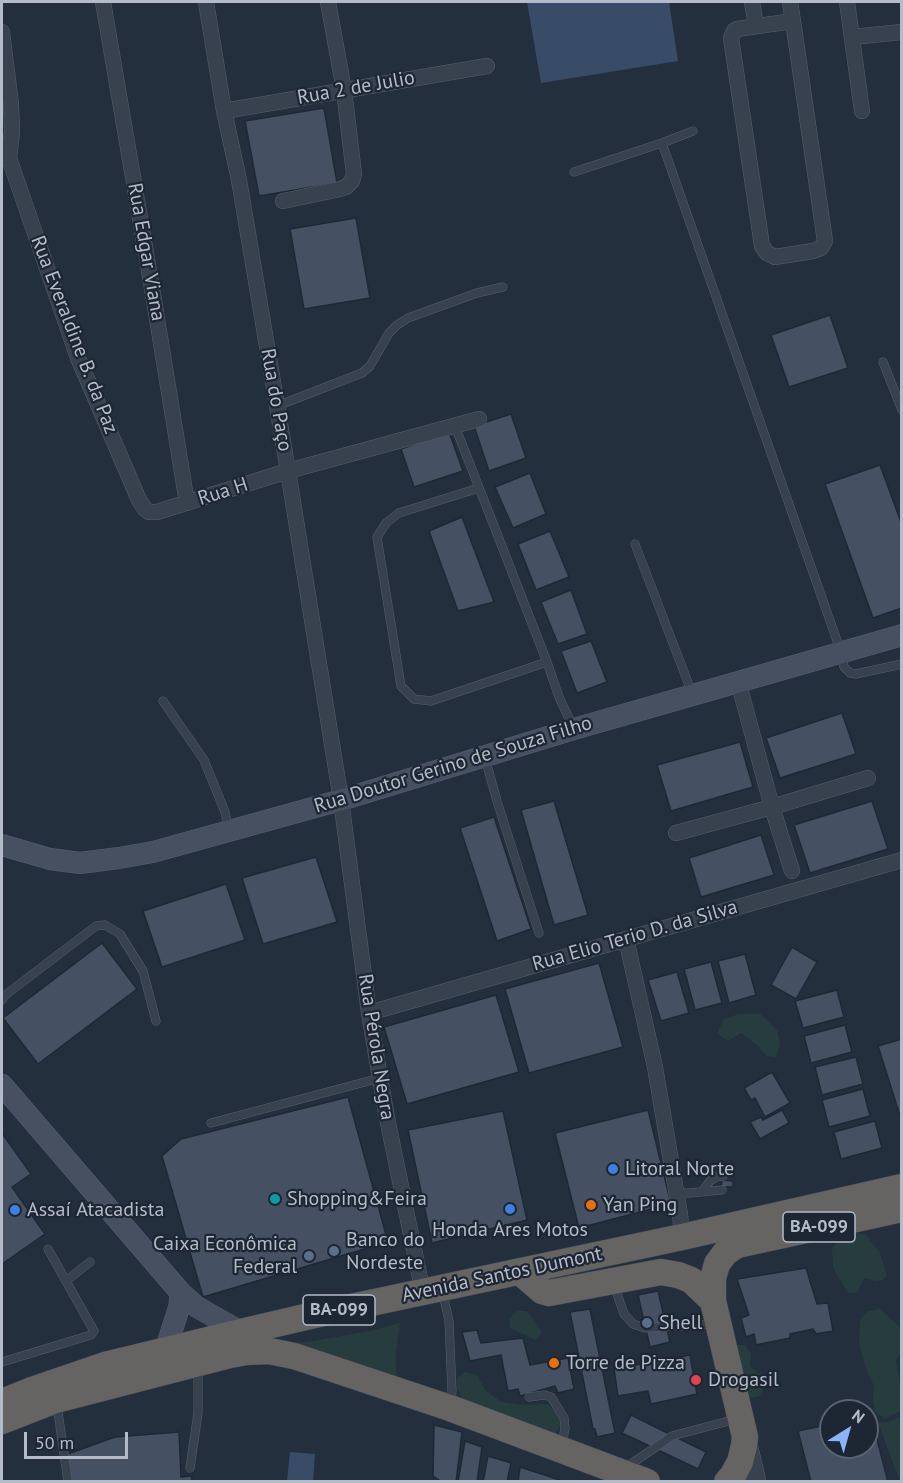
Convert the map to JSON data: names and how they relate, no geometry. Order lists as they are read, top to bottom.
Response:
{
  "streets": {
    "highway": ["BA-099", "Avenida Santos Dumont"],
    "main road": ["Rua Doutor Gerino de Souza Filho"],
    "street": [
      "Rua 2 de Julio",
      "Rua Edgar Viana",
      "Rua Everaldine B. da Paz",
      "Rua do Paço",
      "Rua H",
      "Rua Elio Terio D. da Silva",
      "Rua Pérola Negra"
    ]
  },
  "crossings": [
    ["Rua 2 de Julio", "Rua do Paço"],
    ["Rua Edgar Viana", "Rua H"],
    ["Rua Everaldine B. da Paz", "Rua H"],
    ["Rua do Paço", "Rua H"],
    ["Rua do Paço", "Rua Doutor Gerino de Souza Filho"],
    ["Rua do Paço", "Rua Pérola Negra"],
    ["Rua Doutor Gerino de Souza Filho", "Rua Pérola Negra"],
    ["Rua Elio Terio D. da Silva", "Rua Pérola Negra"],
    ["Rua Pérola Negra", "Avenida Santos Dumont"]
  ],
  "places": [
    "Litoral Norte",
    "Shopping&Feira",
    "Yan Ping",
    "Honda Ares Motos",
    "Assaí Atacadista",
    "Banco do Nordeste",
    "Caixa Econômica Federal",
    "Shell",
    "Torre de Pizza",
    "Drogasil"
  ],
  "scale_bar": "50 m",
  "north": "top right"
}
